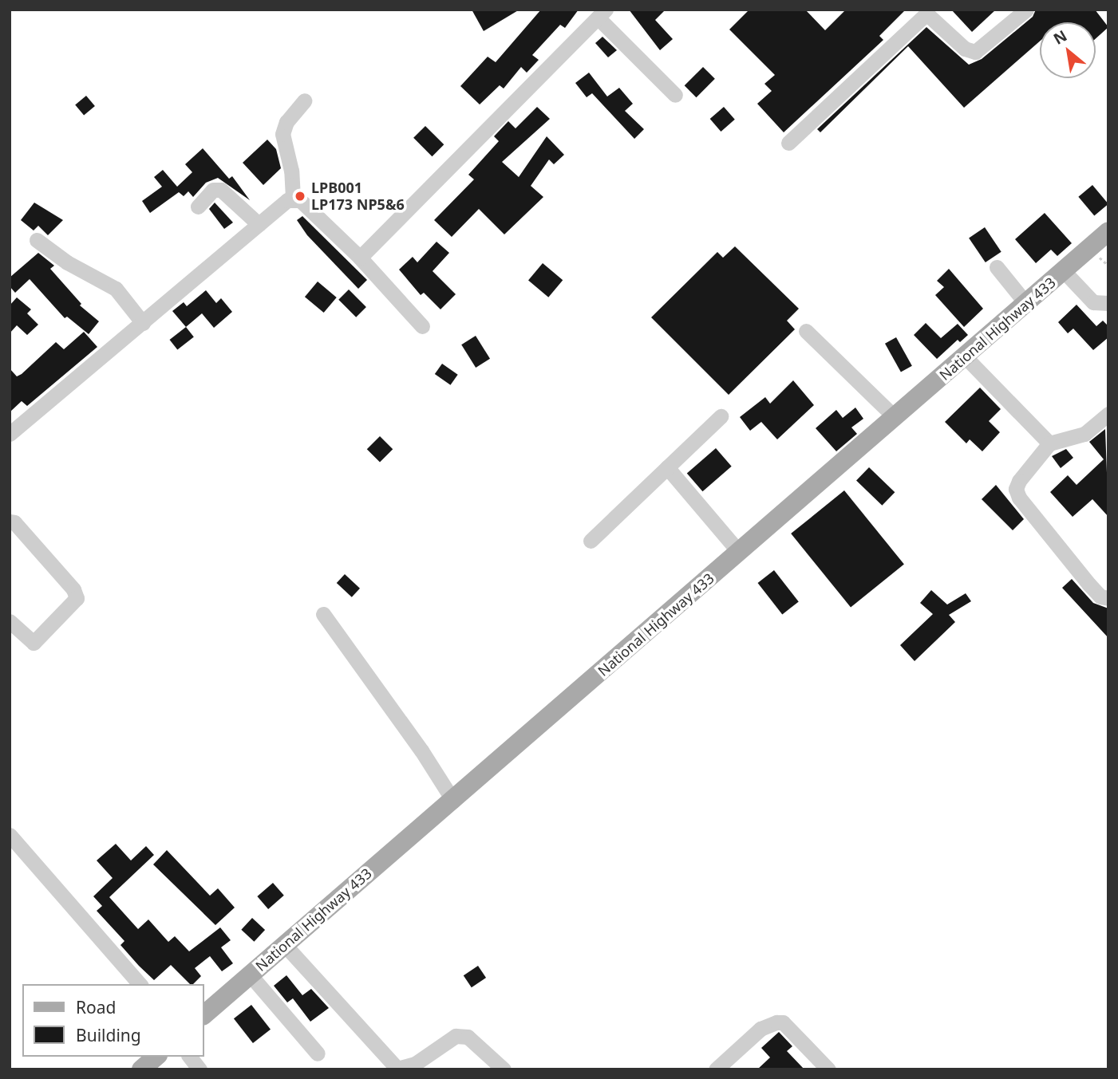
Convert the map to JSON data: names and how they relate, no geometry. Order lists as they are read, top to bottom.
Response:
{
  "streets": {
    "main road": ["National Highway 433"]
  },
  "places": ["LPB001 LP173 NP5&6"],
  "legend": ["Road", "Building"],
  "north": "top left"
}
